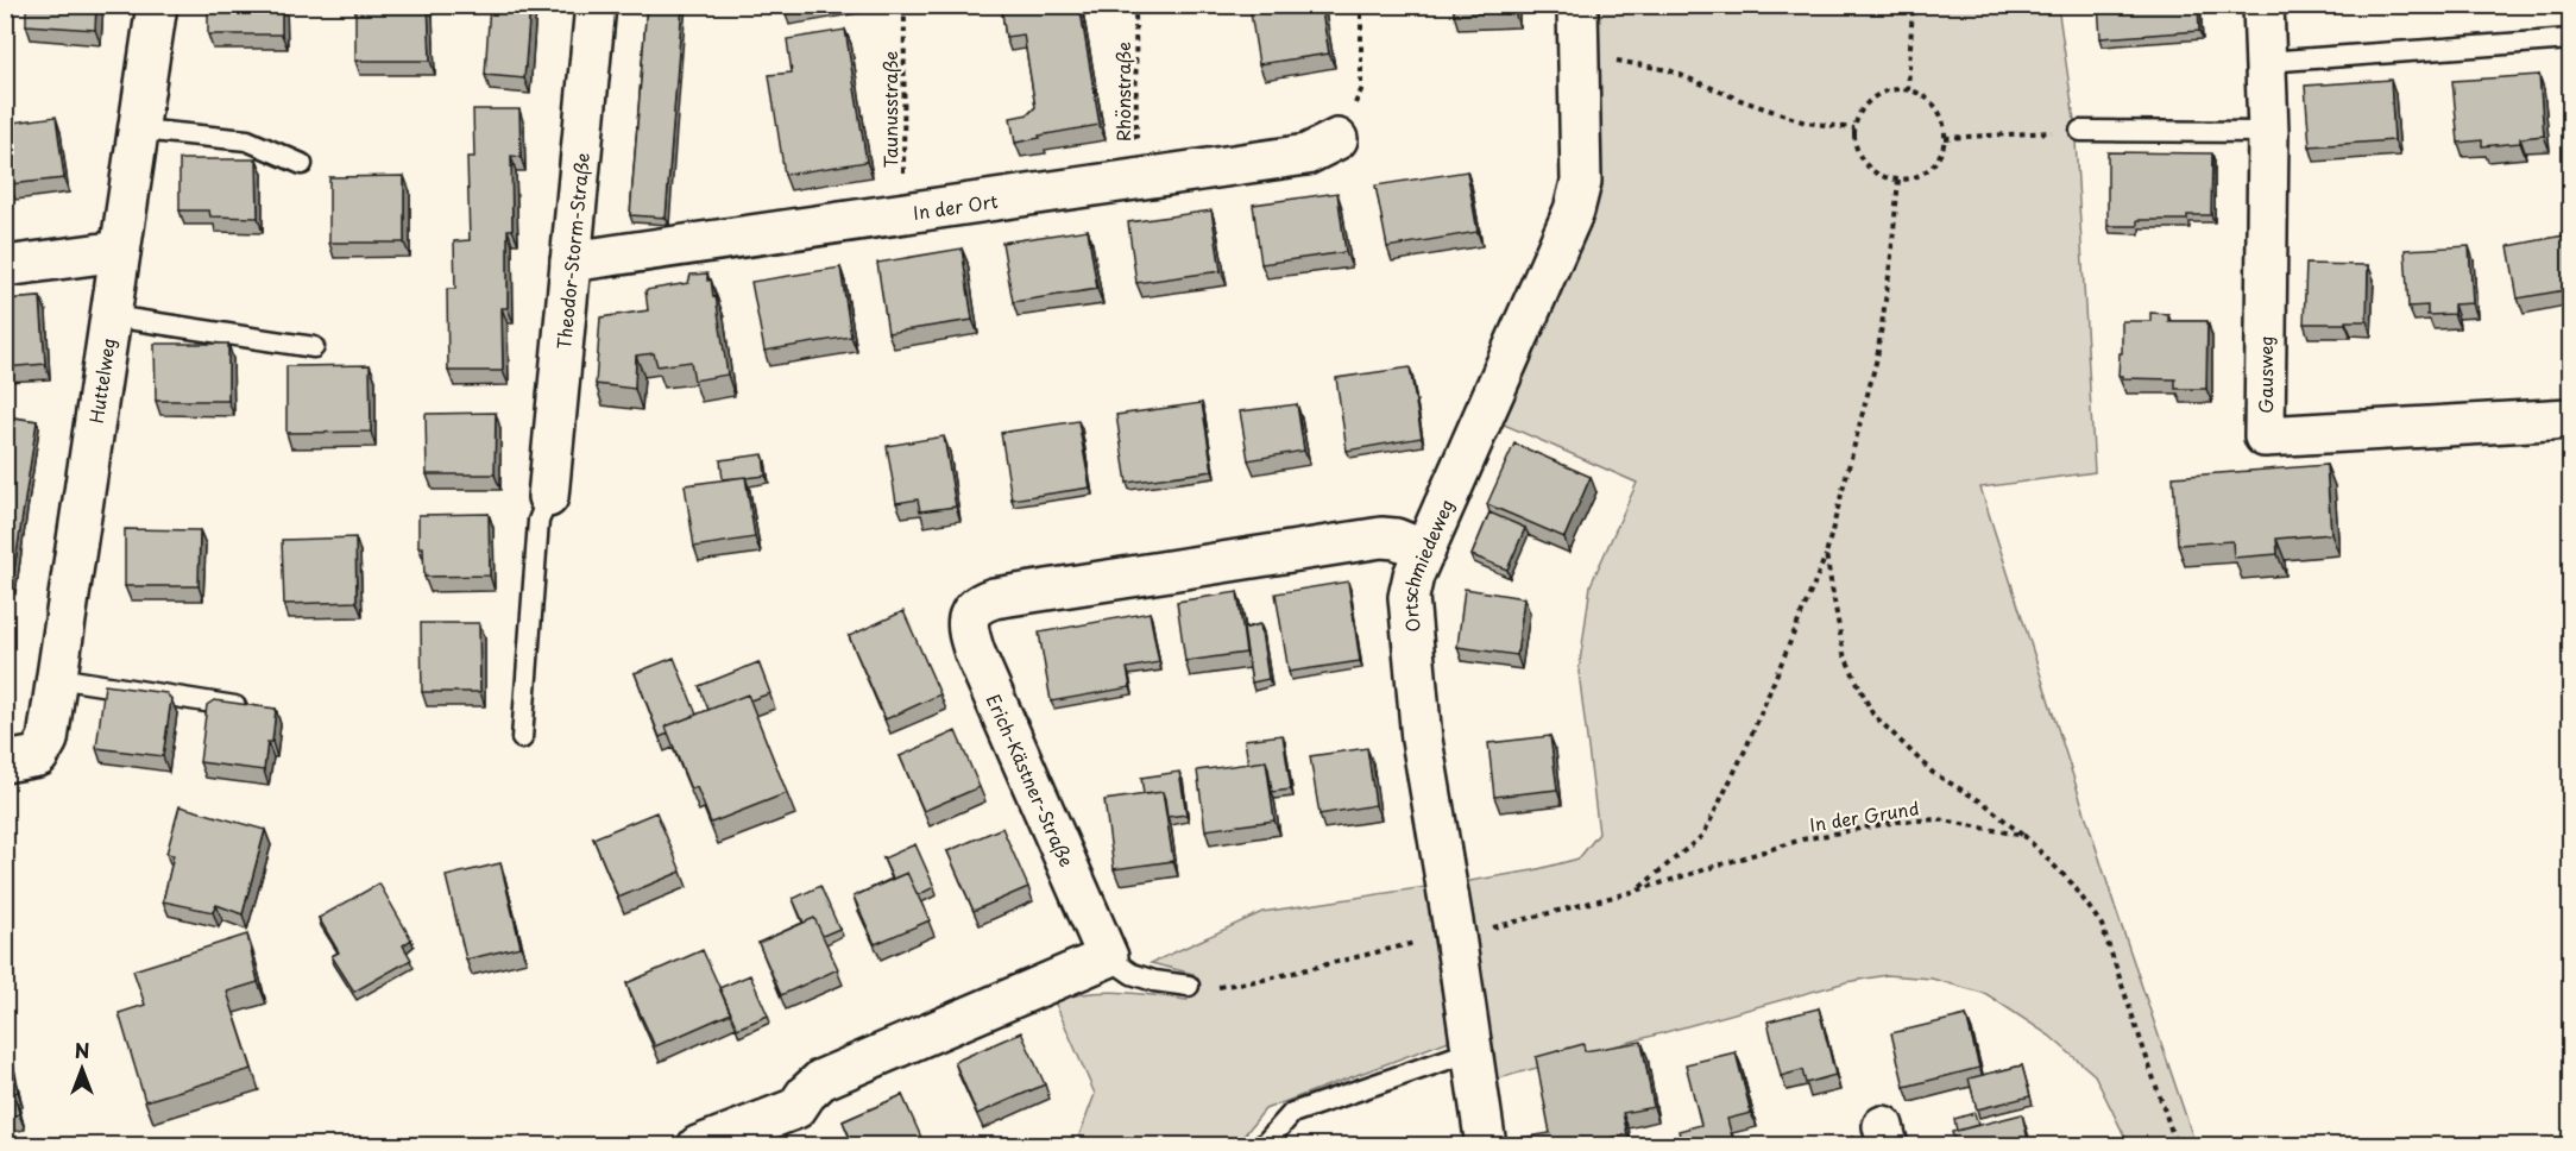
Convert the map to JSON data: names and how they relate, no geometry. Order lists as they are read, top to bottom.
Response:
{
  "streets": {
    "street": [
      "In der Ort",
      "Theodor-Storm-Straße",
      "Gausweg",
      "Huttelweg",
      "Ortschmiedeweg",
      "Erich-Kästner-Straße"
    ],
    "path": ["Rhönstraße", "Taunusstraße", "In der Grund"]
  },
  "crossings": [
    ["Rhönstraße", "In der Ort"],
    ["Taunusstraße", "In der Ort"],
    ["In der Ort", "Theodor-Storm-Straße"],
    ["Ortschmiedeweg", "Erich-Kästner-Straße"],
    ["Ortschmiedeweg", "In der Grund"]
  ],
  "north": "top"
}
